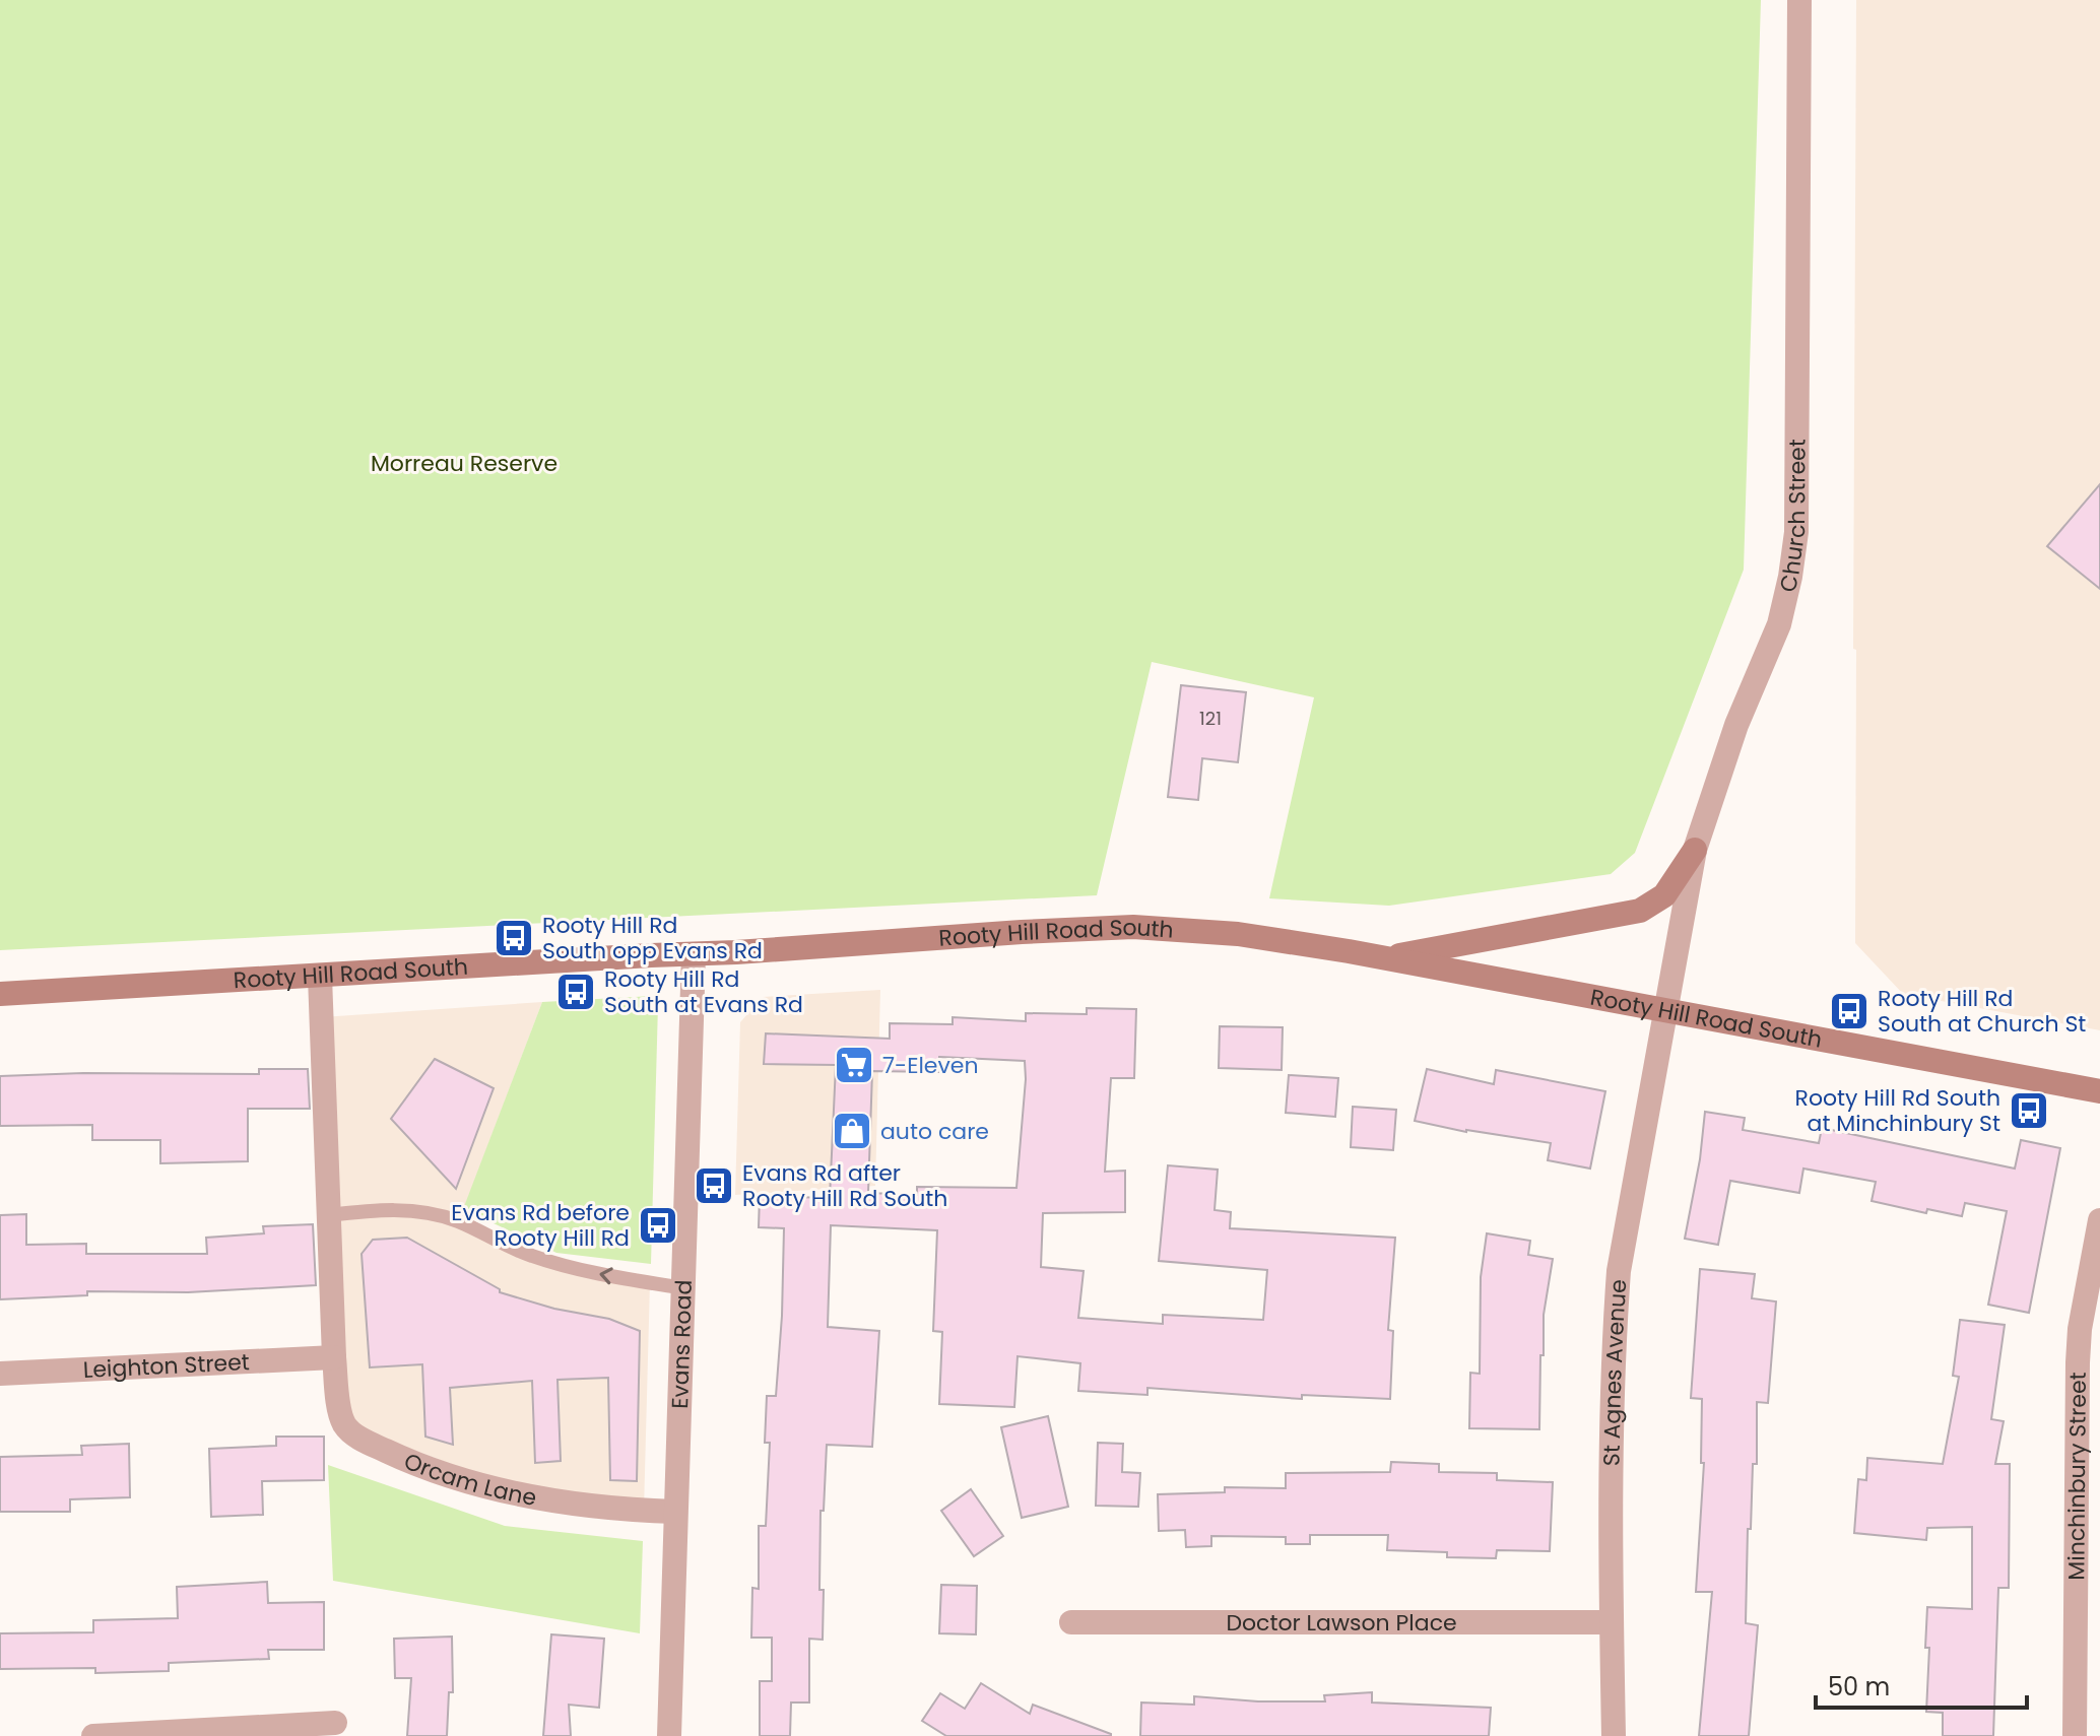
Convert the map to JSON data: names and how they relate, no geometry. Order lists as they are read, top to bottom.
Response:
{
  "streets": {
    "main road": ["Rooty Hill Road South"],
    "street": [
      "Church Street",
      "Evans Road",
      "Leighton Street",
      "St Agnes Avenue",
      "Minchinbury Street",
      "Orcam Lane",
      "Doctor Lawson Place"
    ]
  },
  "crossings": [
    ["Church Street", "Rooty Hill Road South"],
    ["Church Street", "St Agnes Avenue"],
    ["Rooty Hill Road South", "Evans Road"],
    ["Rooty Hill Road South", "St Agnes Avenue"],
    ["Evans Road", "Orcam Lane"],
    ["Leighton Street", "Orcam Lane"],
    ["St Agnes Avenue", "Doctor Lawson Place"]
  ],
  "parks": ["Morreau Reserve"],
  "places": {
    "bus stop": [
      "Rooty Hill Rd South opp Evans Rd",
      "Rooty Hill Rd South at Evans Rd",
      "Rooty Hill Rd South at Church St",
      "Rooty Hill Rd South at Minchinbury St",
      "Evans Rd after Rooty Hill Rd South",
      "Evans Rd before Rooty Hill Rd"
    ],
    "supermarket": ["7-Eleven"],
    "shop": ["auto care"]
  },
  "house_numbers": ["121"],
  "scale_bar": "50 m"
}
